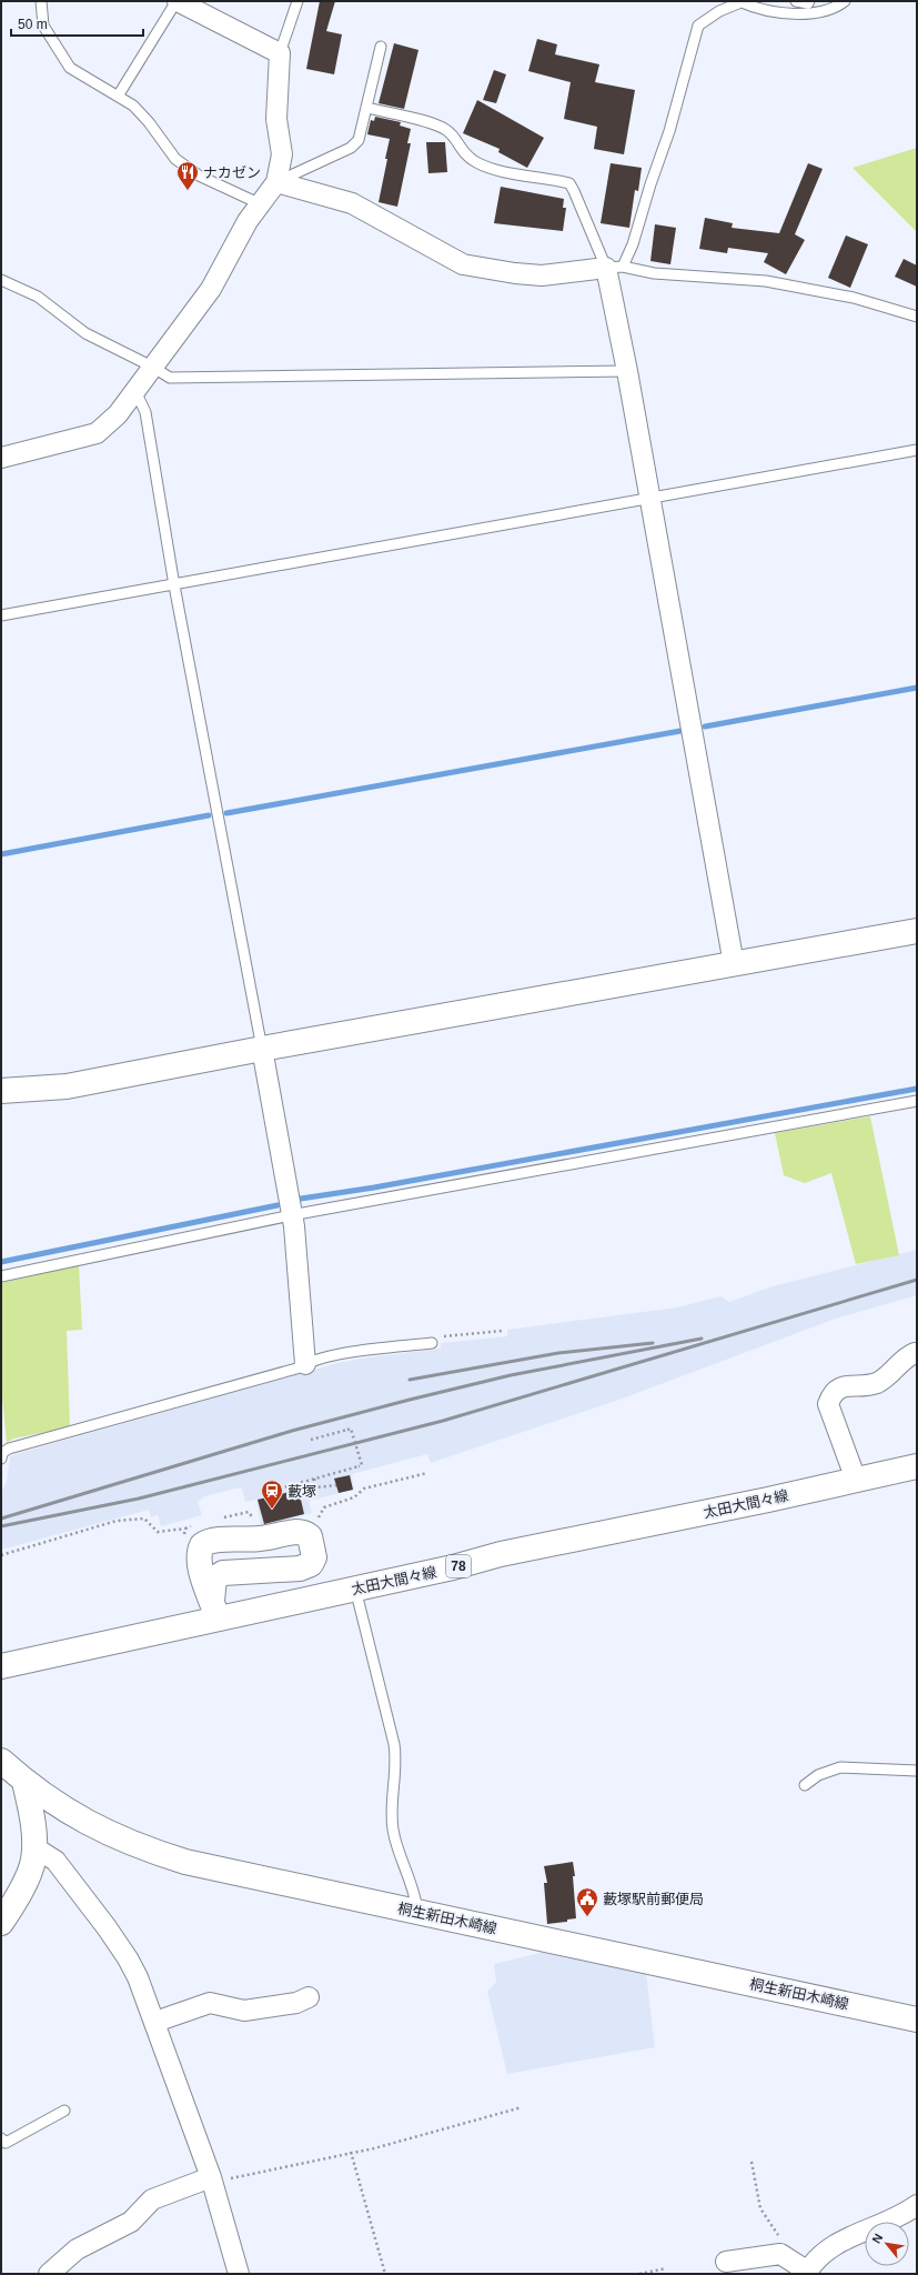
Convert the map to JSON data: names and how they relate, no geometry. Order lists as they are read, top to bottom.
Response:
{
  "streets": {
    "main road": ["太田大間々線", "78", "桐生新田木崎線"]
  },
  "places": {
    "restaurant": ["ナカゼン"],
    "station": ["藪塚"],
    "public building": ["藪塚駅前郵便局"]
  },
  "scale_bar": "50 m",
  "north": "top left"
}
